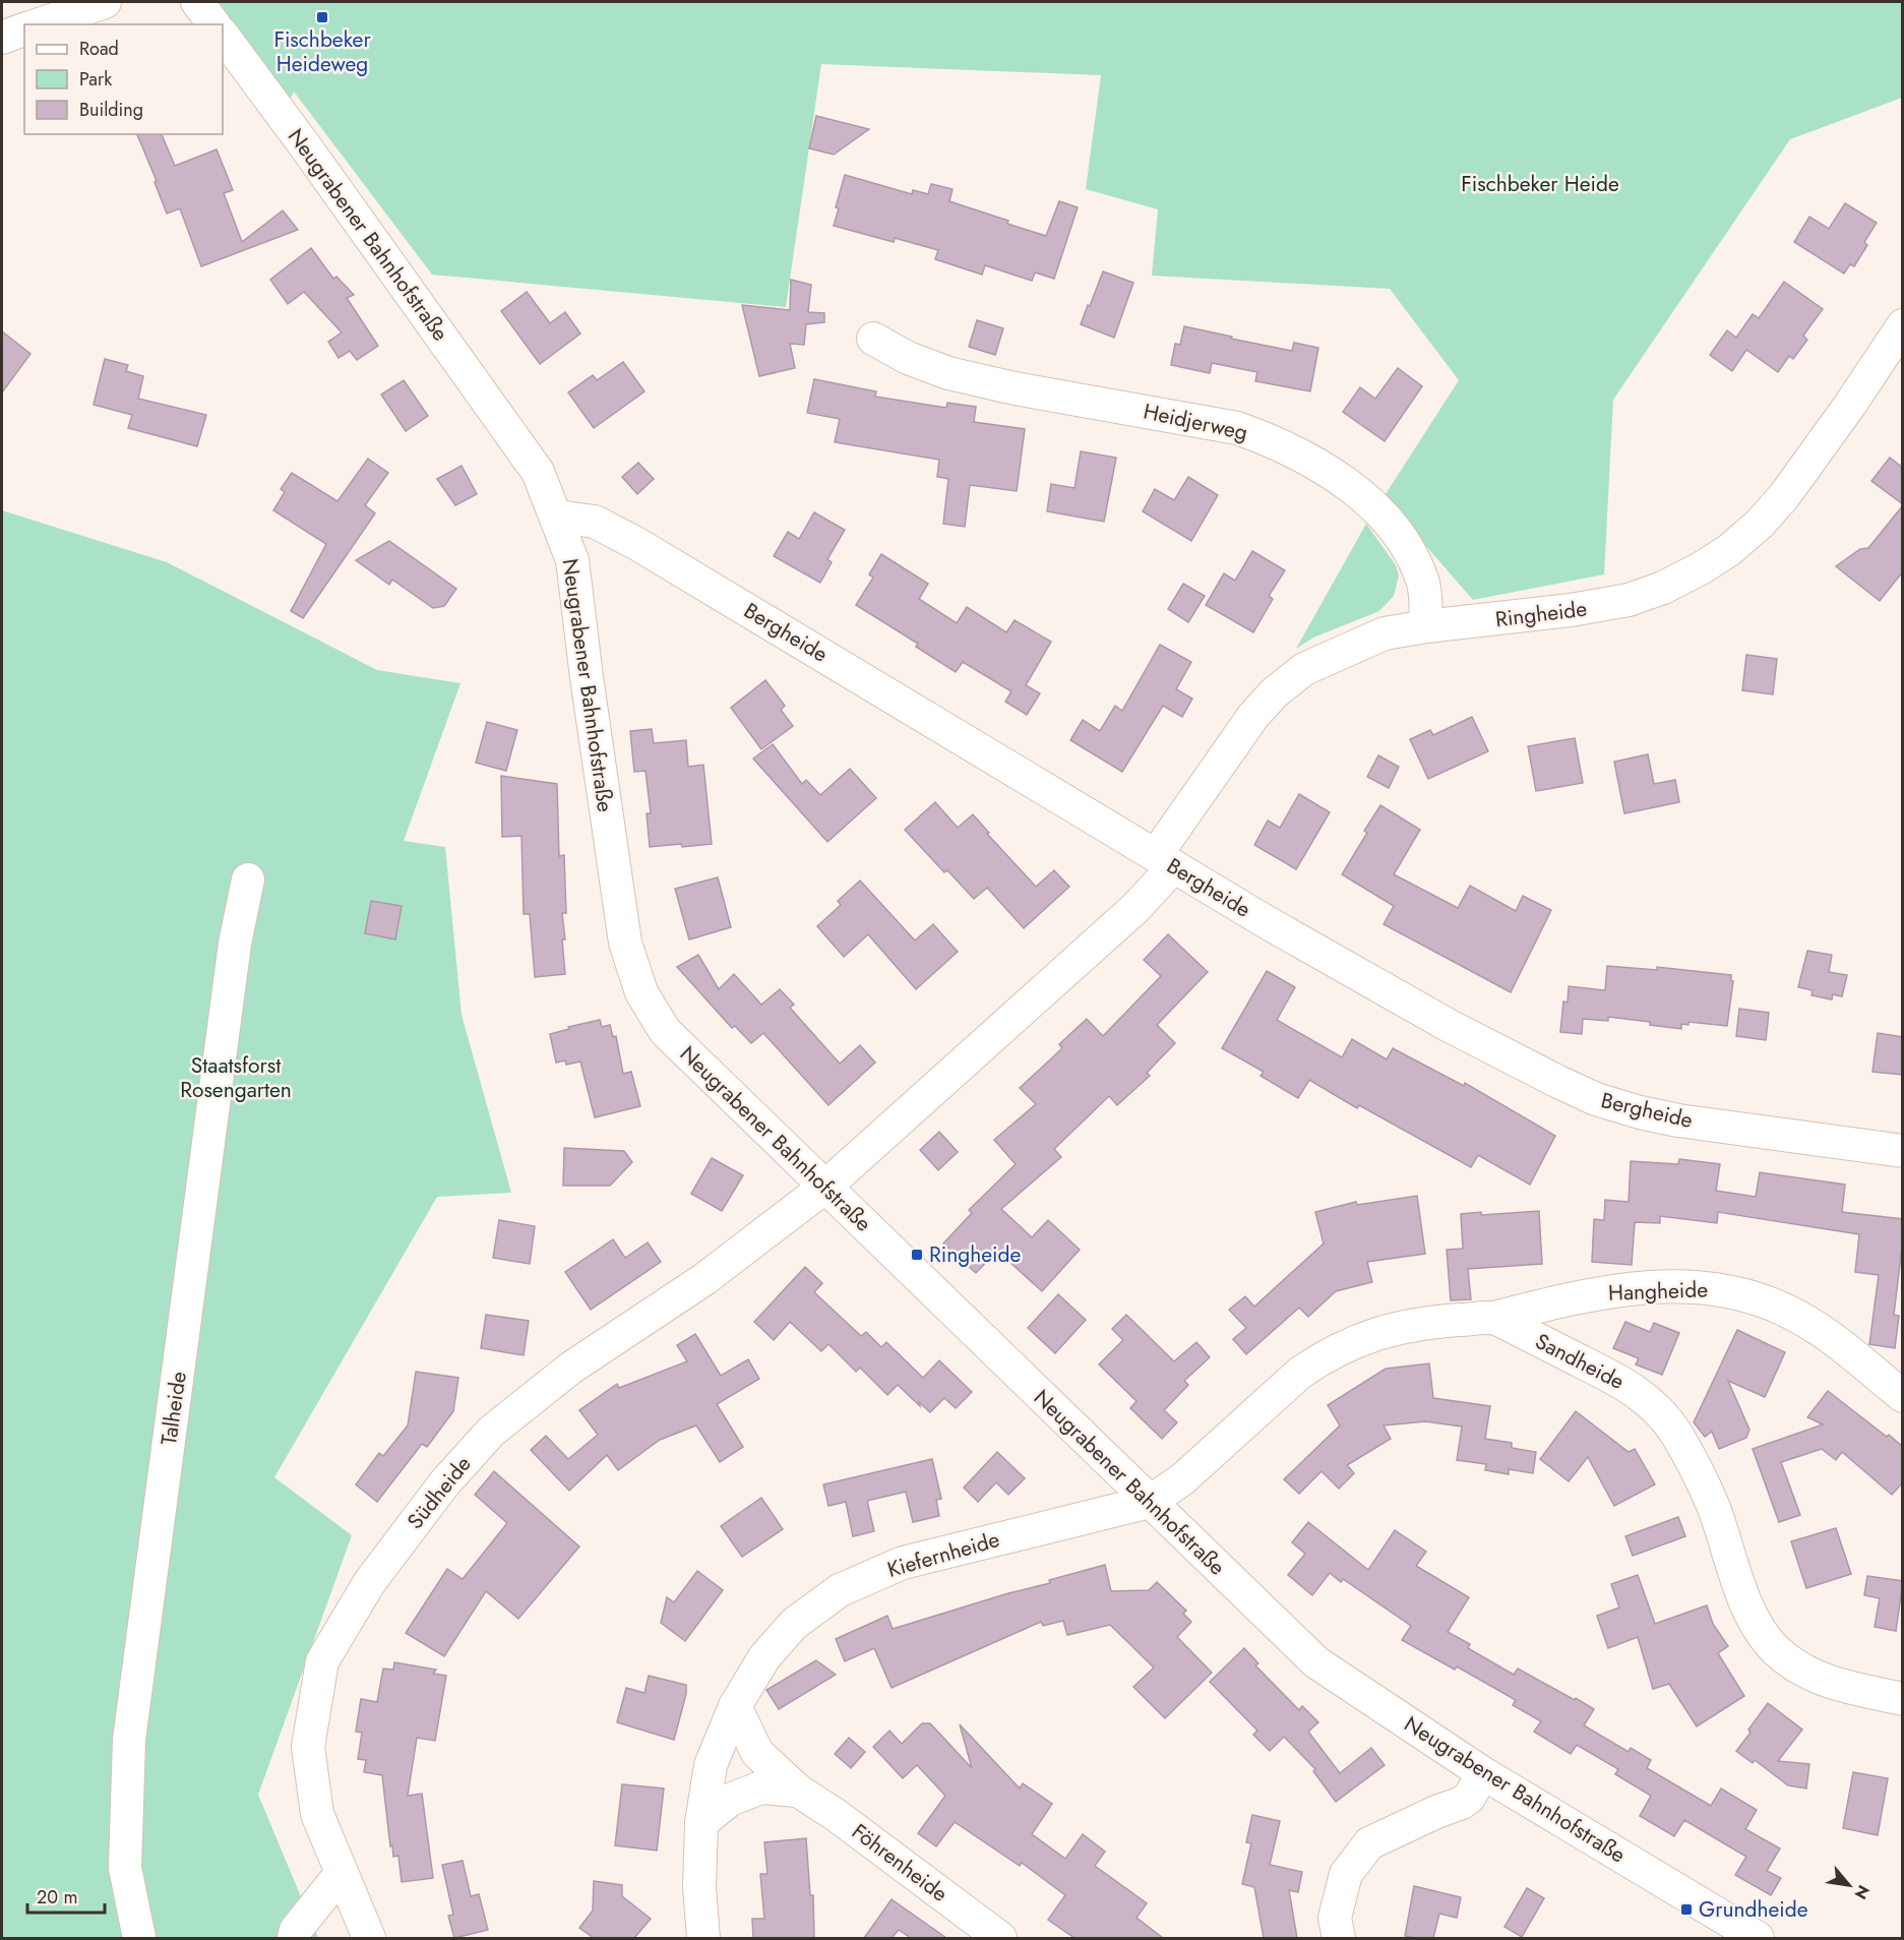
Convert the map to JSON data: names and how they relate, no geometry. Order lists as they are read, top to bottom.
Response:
{
  "streets": {
    "street": [
      "Neugrabener Bahnhofstraße",
      "Heidjerweg",
      "Ringheide",
      "Bergheide",
      "Hangheide",
      "Sandheide",
      "Talheide",
      "Südheide",
      "Kiefernheide",
      "Föhrenheide"
    ]
  },
  "crossings": [
    ["Neugrabener Bahnhofstraße", "Ringheide"],
    ["Neugrabener Bahnhofstraße", "Bergheide"],
    ["Neugrabener Bahnhofstraße", "Südheide"],
    ["Neugrabener Bahnhofstraße", "Kiefernheide"],
    ["Heidjerweg", "Ringheide"],
    ["Ringheide", "Bergheide"],
    ["Ringheide", "Südheide"],
    ["Hangheide", "Sandheide"],
    ["Kiefernheide", "Föhrenheide"]
  ],
  "parks": ["Fischbeker Heide", "Staatsforst Rosengarten"],
  "places": {
    "transit": ["Fischbeker Heideweg", "Ringheide", "Grundheide"]
  },
  "legend": ["Road", "Park", "Building"],
  "scale_bar": "20 m",
  "north": "bottom right"
}
